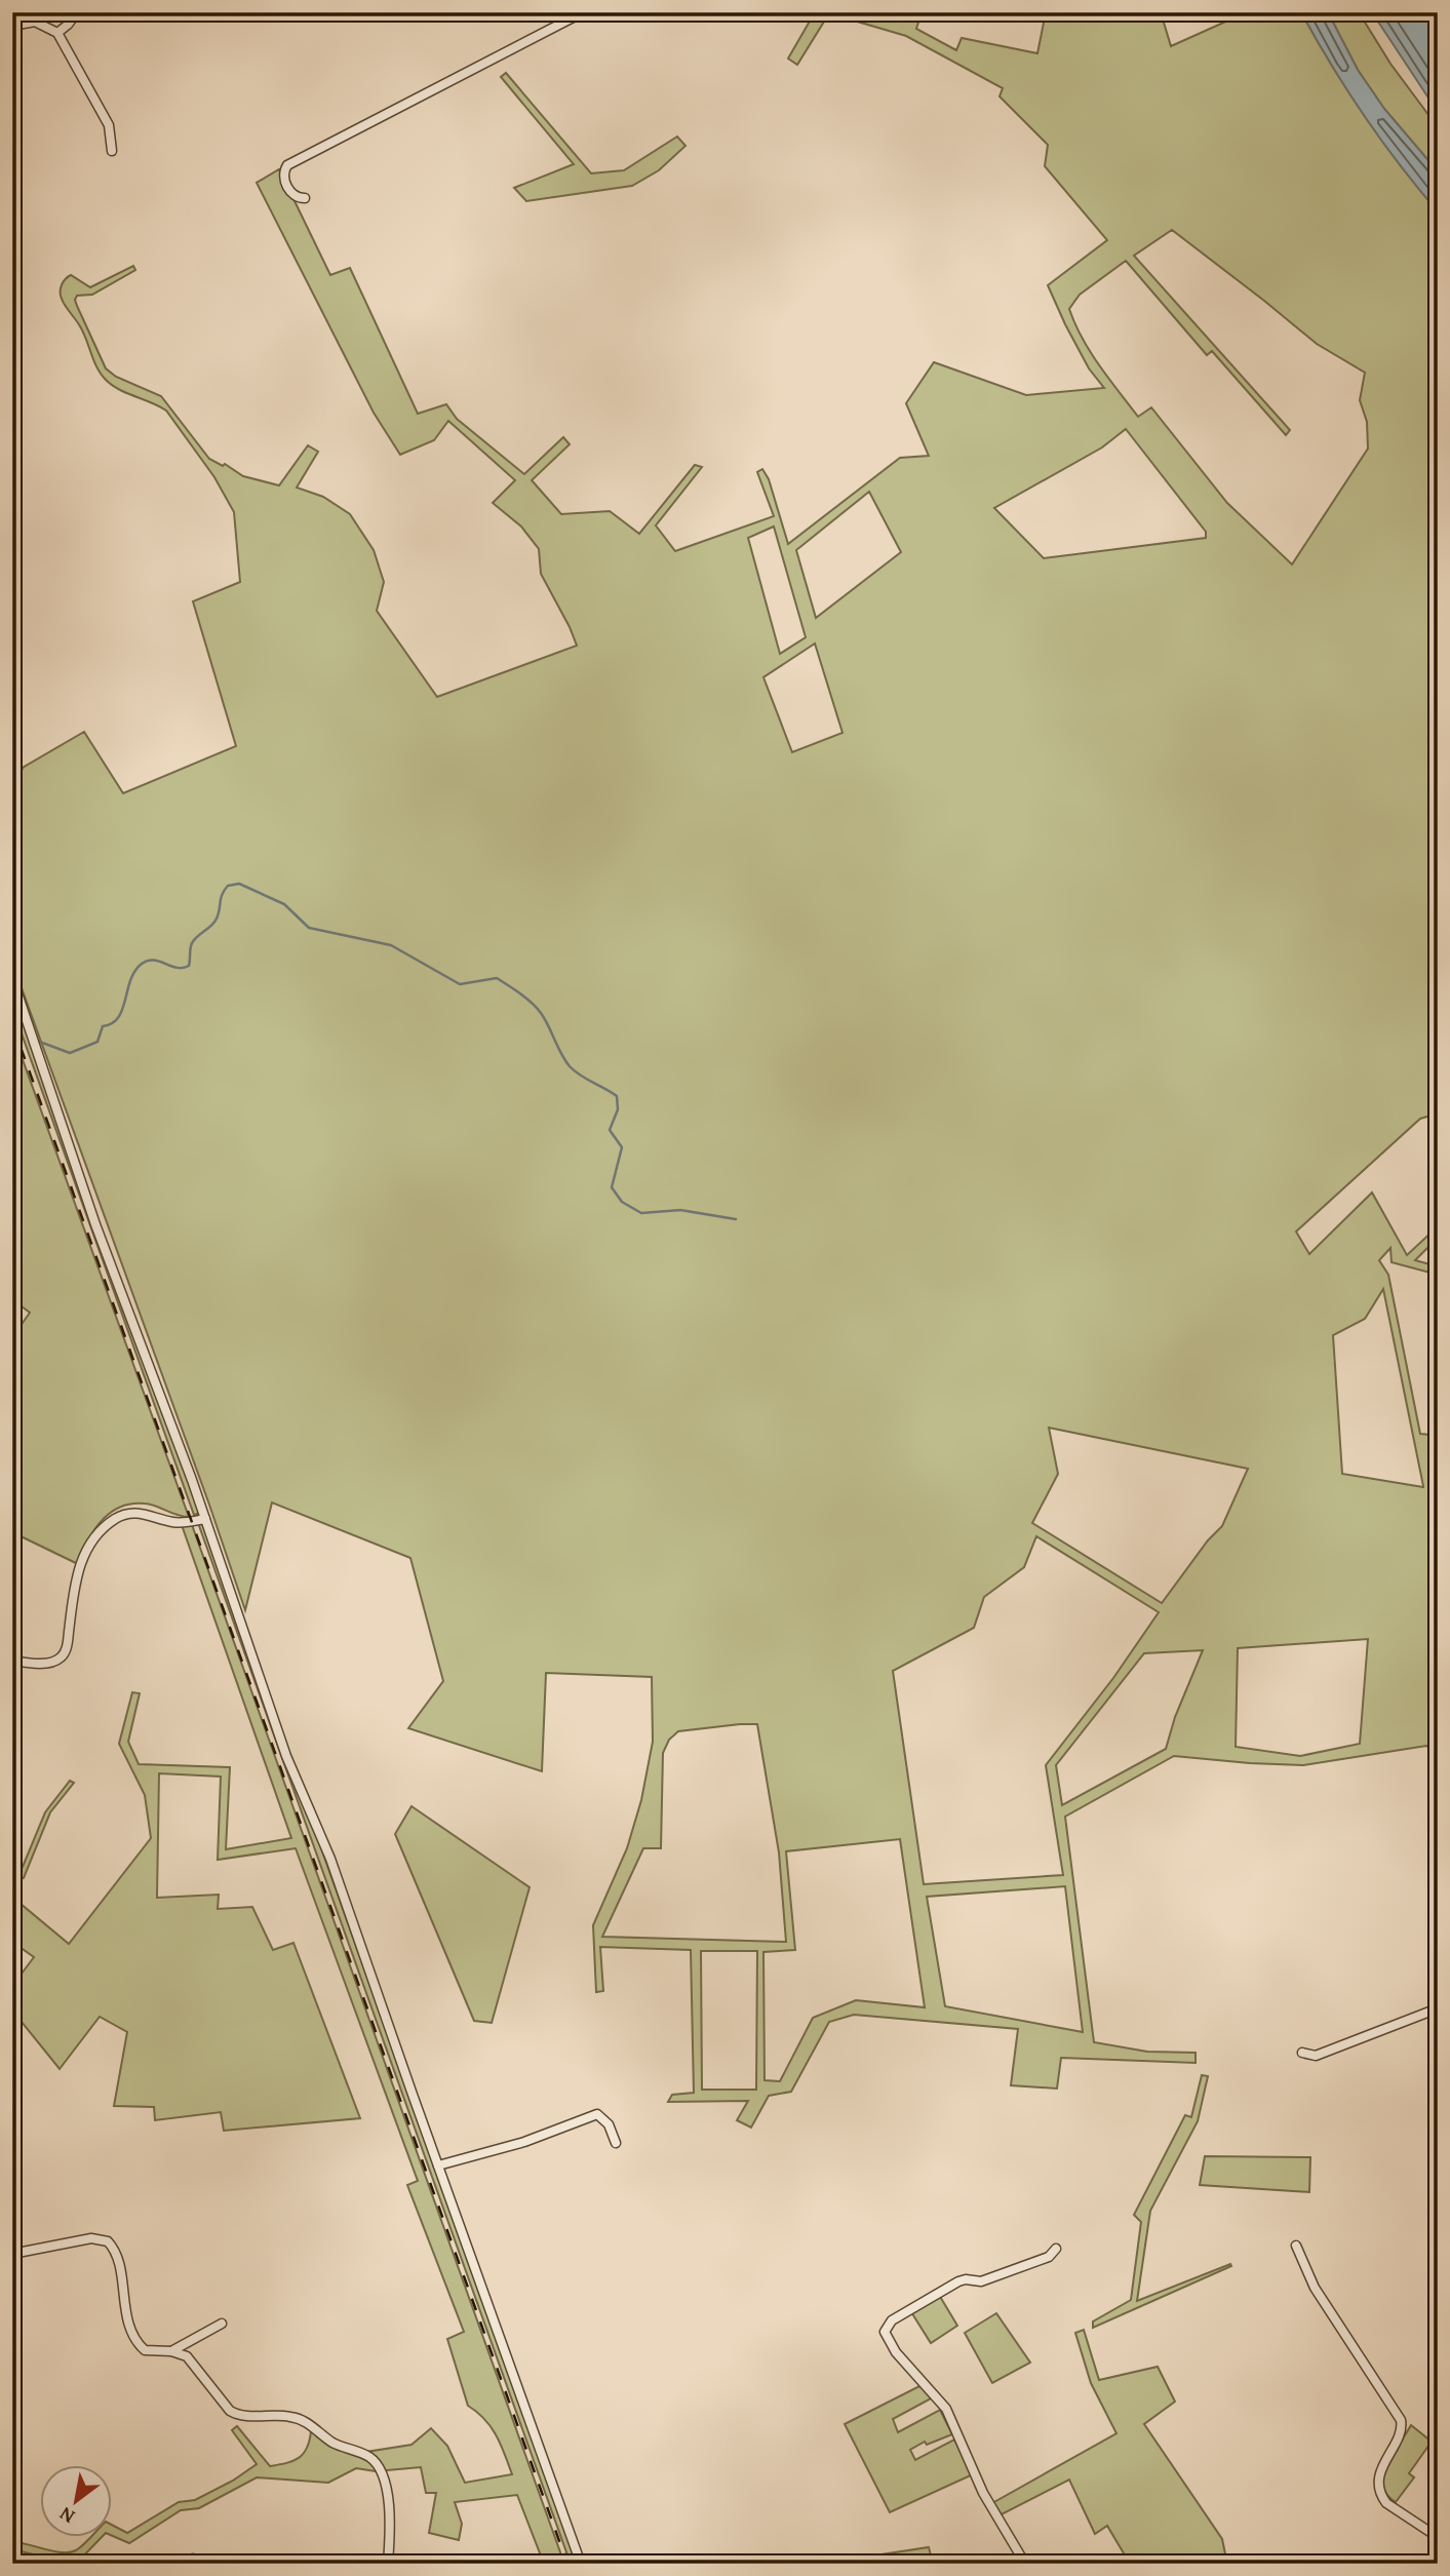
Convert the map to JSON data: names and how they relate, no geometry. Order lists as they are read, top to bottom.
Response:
{
  "north": "bottom left"
}
